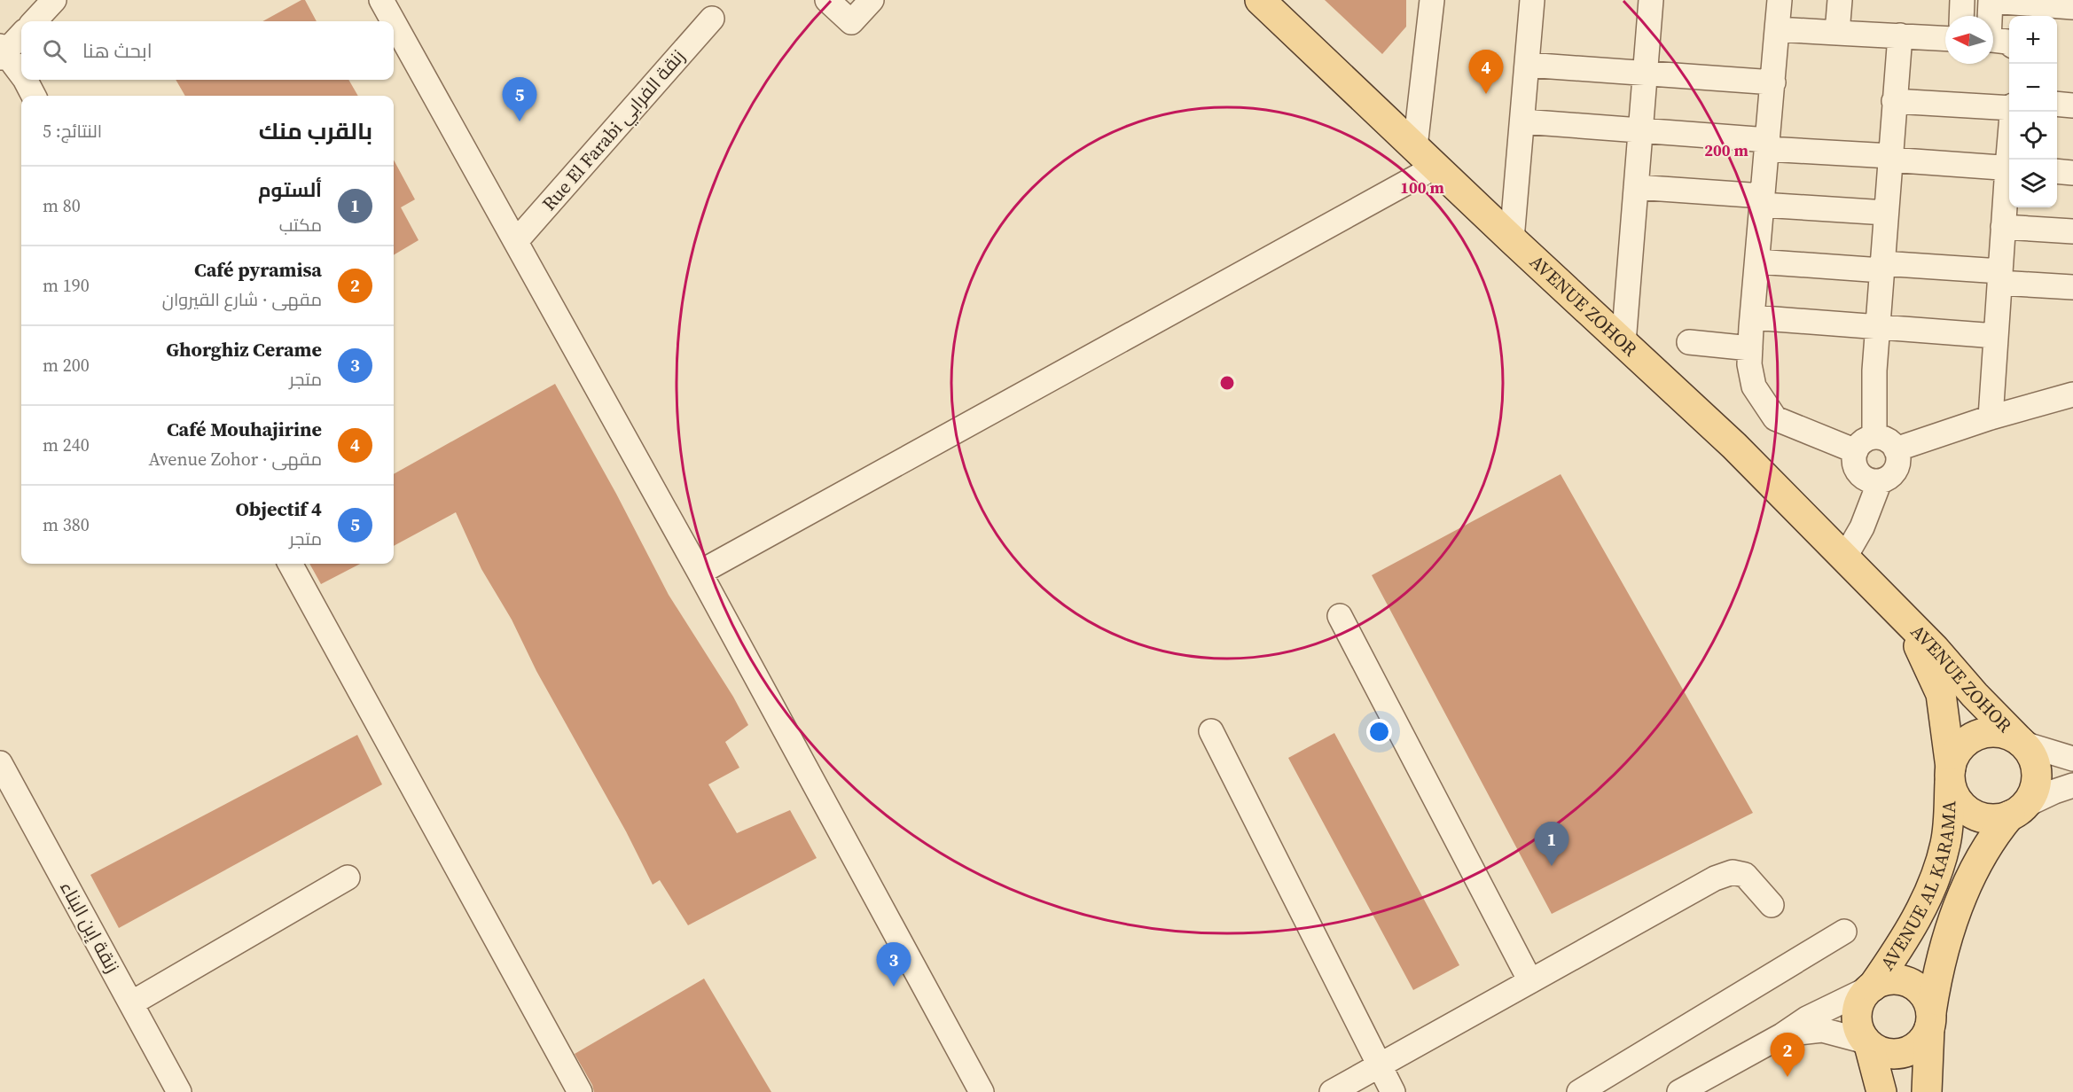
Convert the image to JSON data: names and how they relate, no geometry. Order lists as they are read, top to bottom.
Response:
{
  "streets": {
    "main road": ["AVENUE ZOHOR", "AVENUE AL KARAMA"],
    "street": ["Rue El Farabi زنقة الفرابي", "زنقة إبن البناء"]
  },
  "crossings": [
    ["AVENUE ZOHOR", "AVENUE AL KARAMA"]
  ],
  "north": "left",
  "page": {
    "map_buttons": ["+", "−"],
    "search": "ابحث هنا",
    "pins": [
      "4",
      "5",
      "1",
      "3",
      "2"
    ],
    "heading": ["بالقرب منك", "النتائج: 5"],
    "list": [
      {
        "mark": "1",
        "name": "ألستوم",
        "note": "مكتب",
        "value": "80 m"
      },
      {
        "mark": "2",
        "name": "Café pyramisa",
        "note": "مقهى · شارع القيروان",
        "value": "190 m"
      },
      {
        "mark": "3",
        "name": "Ghorghiz Cerame",
        "note": "متجر",
        "value": "200 m"
      },
      {
        "mark": "4",
        "name": "Café Mouhajirine",
        "note": "مقهى · Avenue Zohor",
        "value": "240 m"
      },
      {
        "mark": "5",
        "name": "4 Objectif",
        "note": "متجر",
        "value": "380 m"
      }
    ]
  },
  "rings": ["200 m", "100 m"]
}
